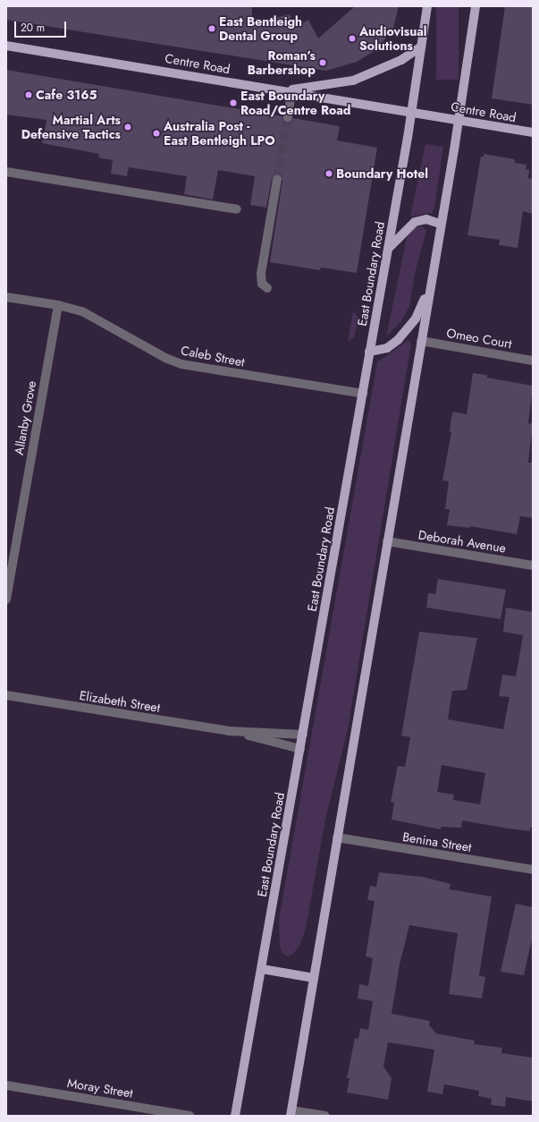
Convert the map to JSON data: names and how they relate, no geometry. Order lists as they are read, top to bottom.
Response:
{
  "streets": {
    "main road": ["Centre Road", "East Boundary Road"],
    "street": [
      "Omeo Court",
      "Caleb Street",
      "Allanby Grove",
      "Deborah Avenue",
      "Elizabeth Street",
      "Benina Street",
      "Moray Street"
    ]
  },
  "crossings": [
    ["Centre Road", "East Boundary Road"],
    ["East Boundary Road", "Caleb Street"],
    ["East Boundary Road", "Elizabeth Street"],
    ["Caleb Street", "Allanby Grove"]
  ],
  "places": [
    "East Bentleigh Dental Group",
    "Audiovisual Solutions",
    "Roman’s Barbershop",
    "Cafe 3165",
    "East Boundary Road/Centre Road",
    "Martial Arts Defensive Tactics",
    "Australia Post - East Bentleigh LPO",
    "Boundary Hotel"
  ],
  "scale_bar": "20 m"
}
